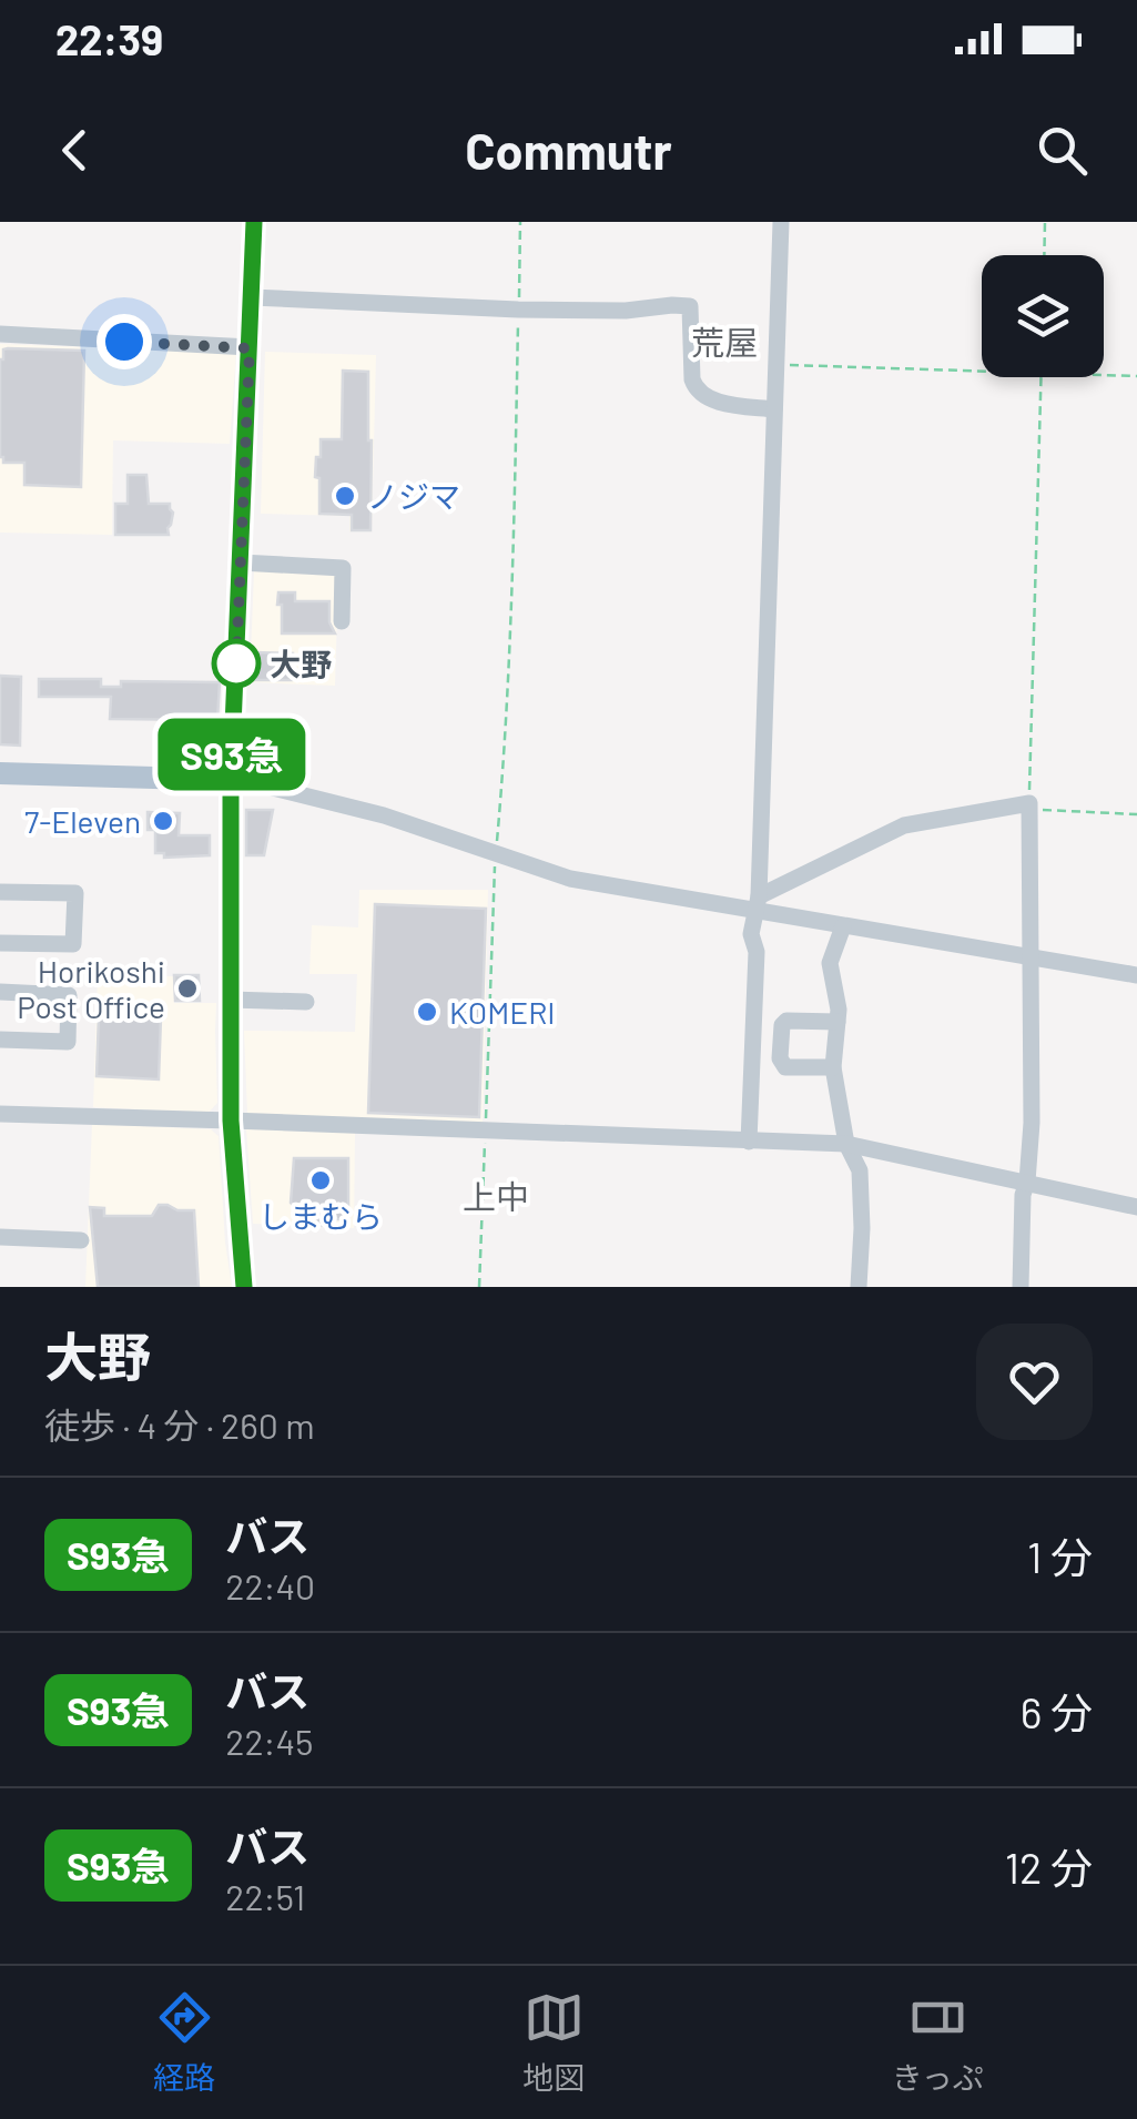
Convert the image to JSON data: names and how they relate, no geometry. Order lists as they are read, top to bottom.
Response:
{
  "districts": ["荒屋", "上中"],
  "places": [
    "ノジマ",
    "大野",
    "7-Eleven",
    "Horikoshi Post Office",
    "KOMERI",
    "しまむら"
  ],
  "lines": ["bus line S93急"],
  "page": {
    "status": "22:39",
    "header": "Commutr",
    "on_map": "S93急",
    "heading": ["大野", "徒歩 · 4 分 · 260 m"],
    "list": [
      {
        "mark": "S93急",
        "name": "バス",
        "note": "22:40",
        "value": "1 分"
      },
      {
        "mark": "S93急",
        "name": "バス",
        "note": "22:45",
        "value": "6 分"
      },
      {
        "mark": "S93急",
        "name": "バス",
        "note": "22:51",
        "value": "12 分"
      }
    ],
    "tabs": ["経路", "地図", "きっぷ"]
  }
}
